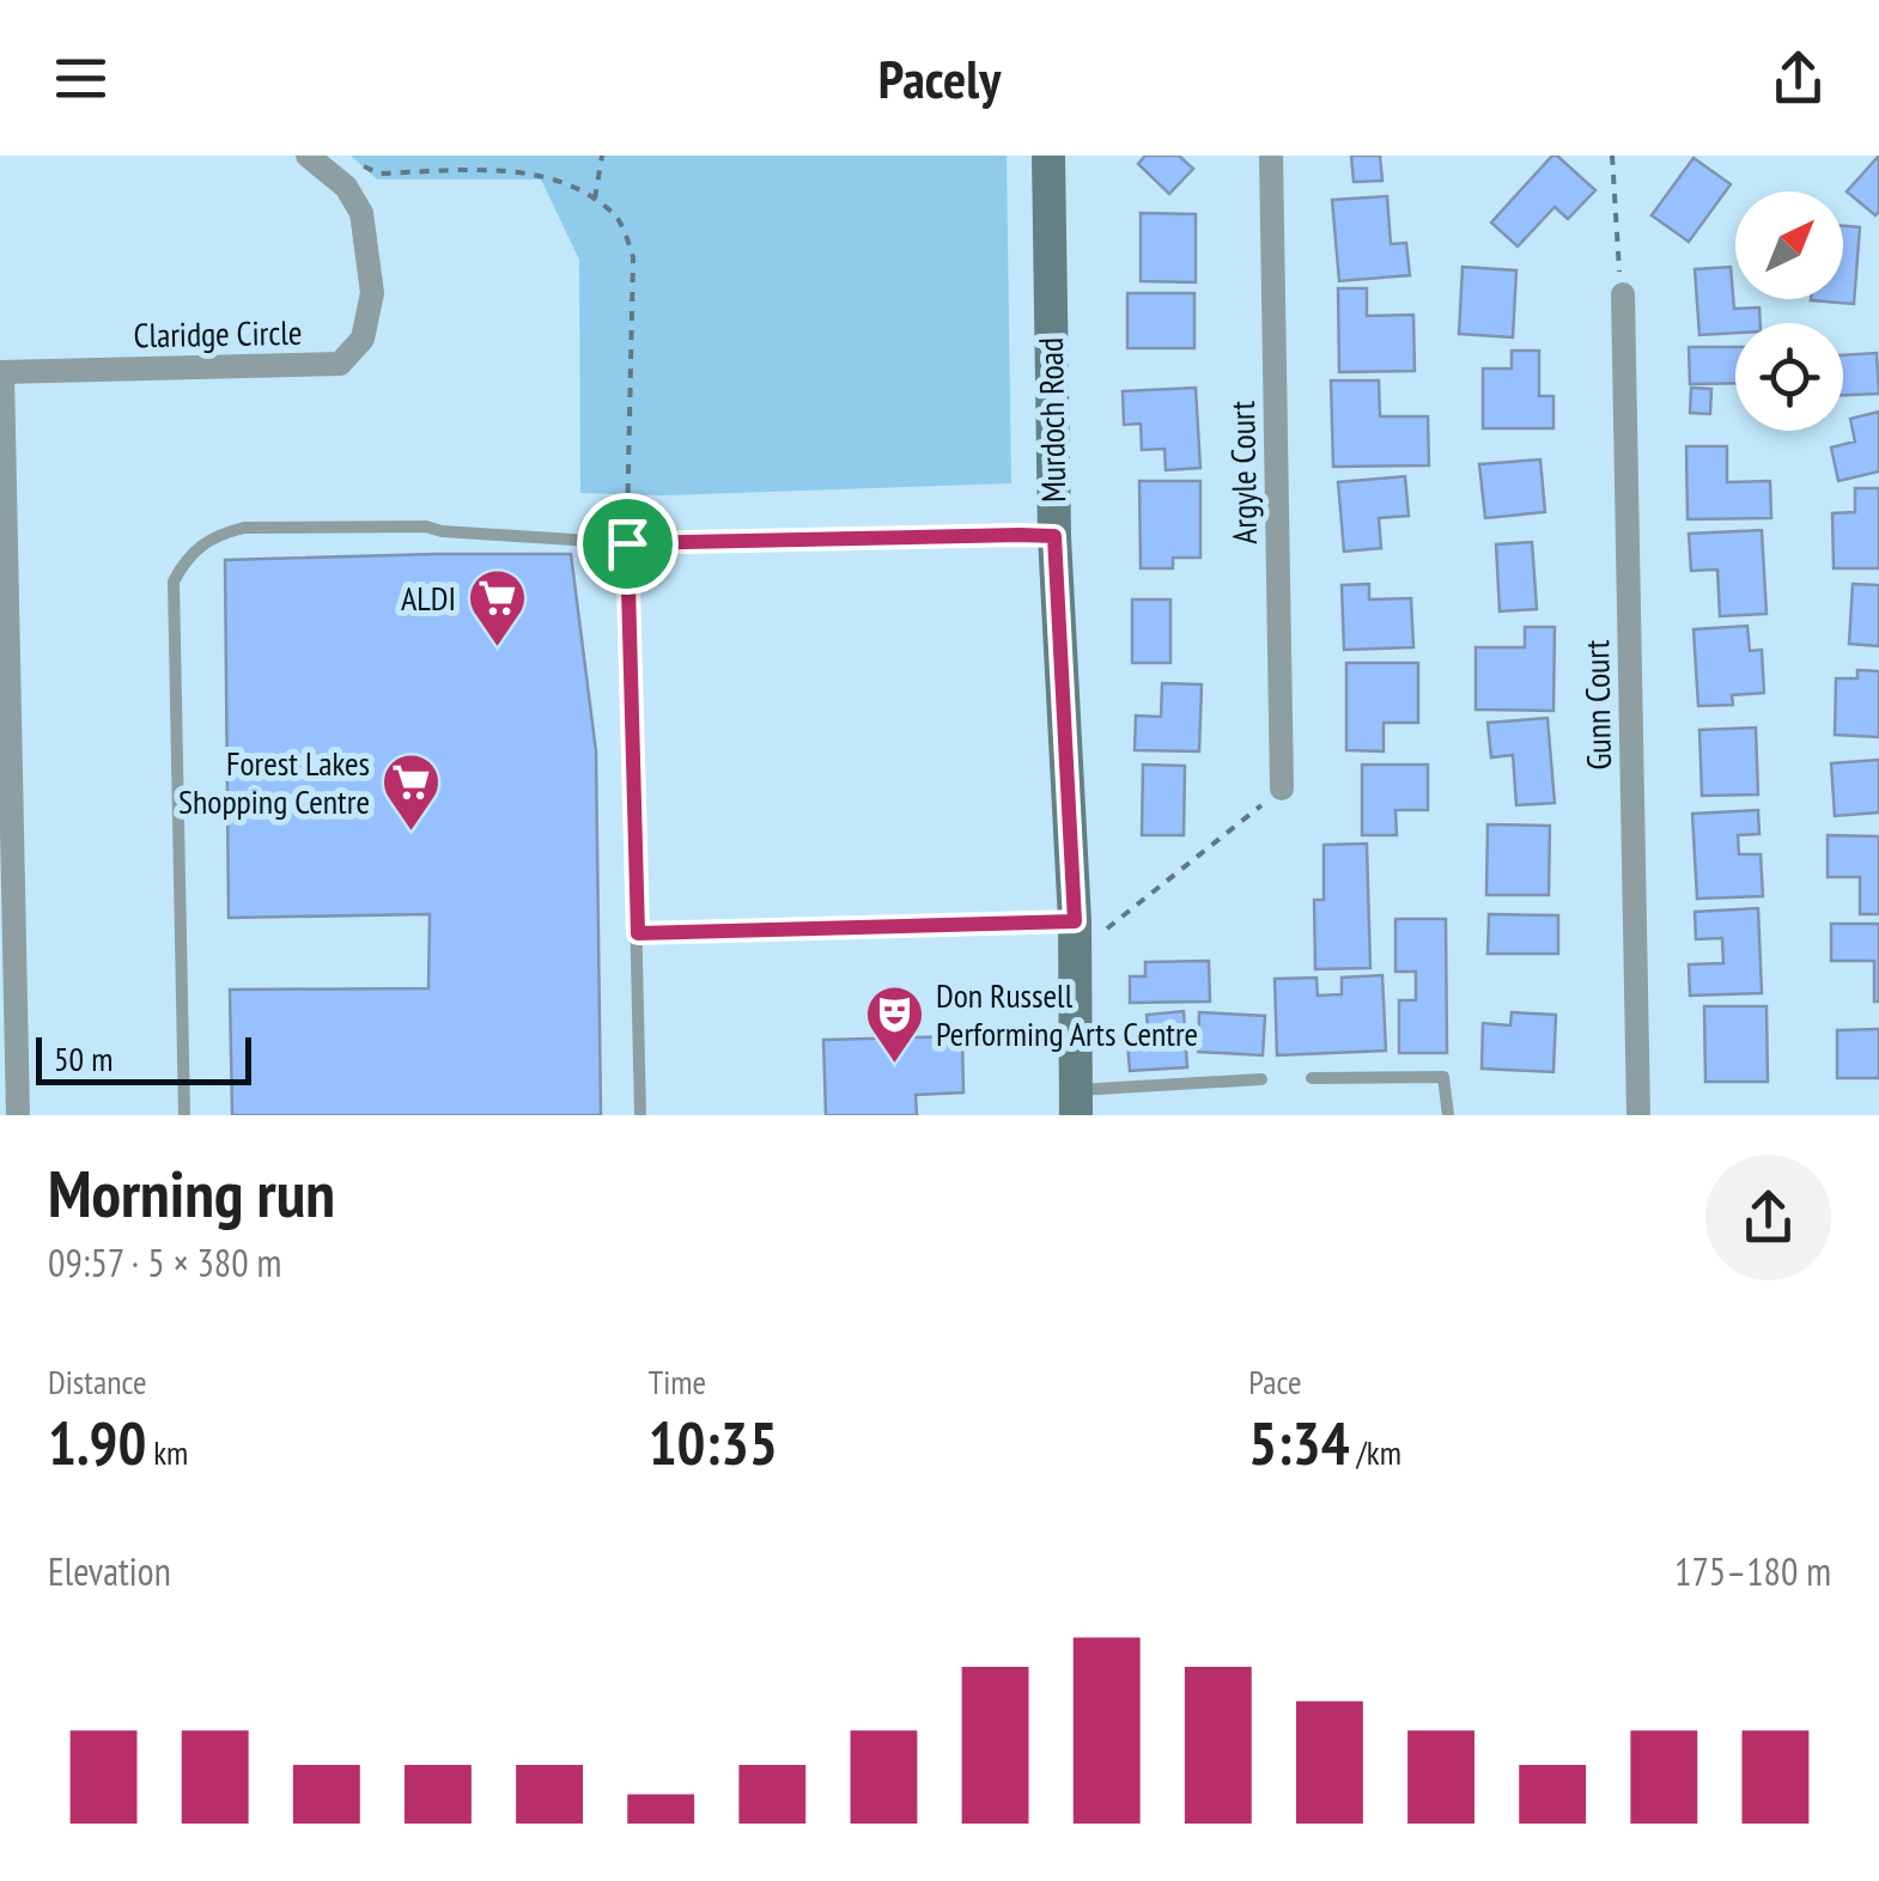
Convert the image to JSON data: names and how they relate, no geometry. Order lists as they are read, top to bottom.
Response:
{
  "streets": {
    "main road": ["Murdoch Road"],
    "street": ["Claridge Circle", "Argyle Court", "Gunn Court"]
  },
  "places": {
    "supermarket": ["ALDI", "Forest Lakes Shopping Centre"],
    "theatre": ["Don Russell Performing Arts Centre"]
  },
  "scale_bar": "50 m",
  "north": "top right",
  "page": {
    "header": "Pacely",
    "scale": "50 m",
    "heading": ["Morning run", "09:57 · 5 × 380 m"],
    "stats": [
      ["Distance", "1.90 km"],
      ["Time", "10:35"],
      ["Pace", "5:34 /km"]
    ],
    "chart": ["Elevation", "175–180 m"]
  }
}
